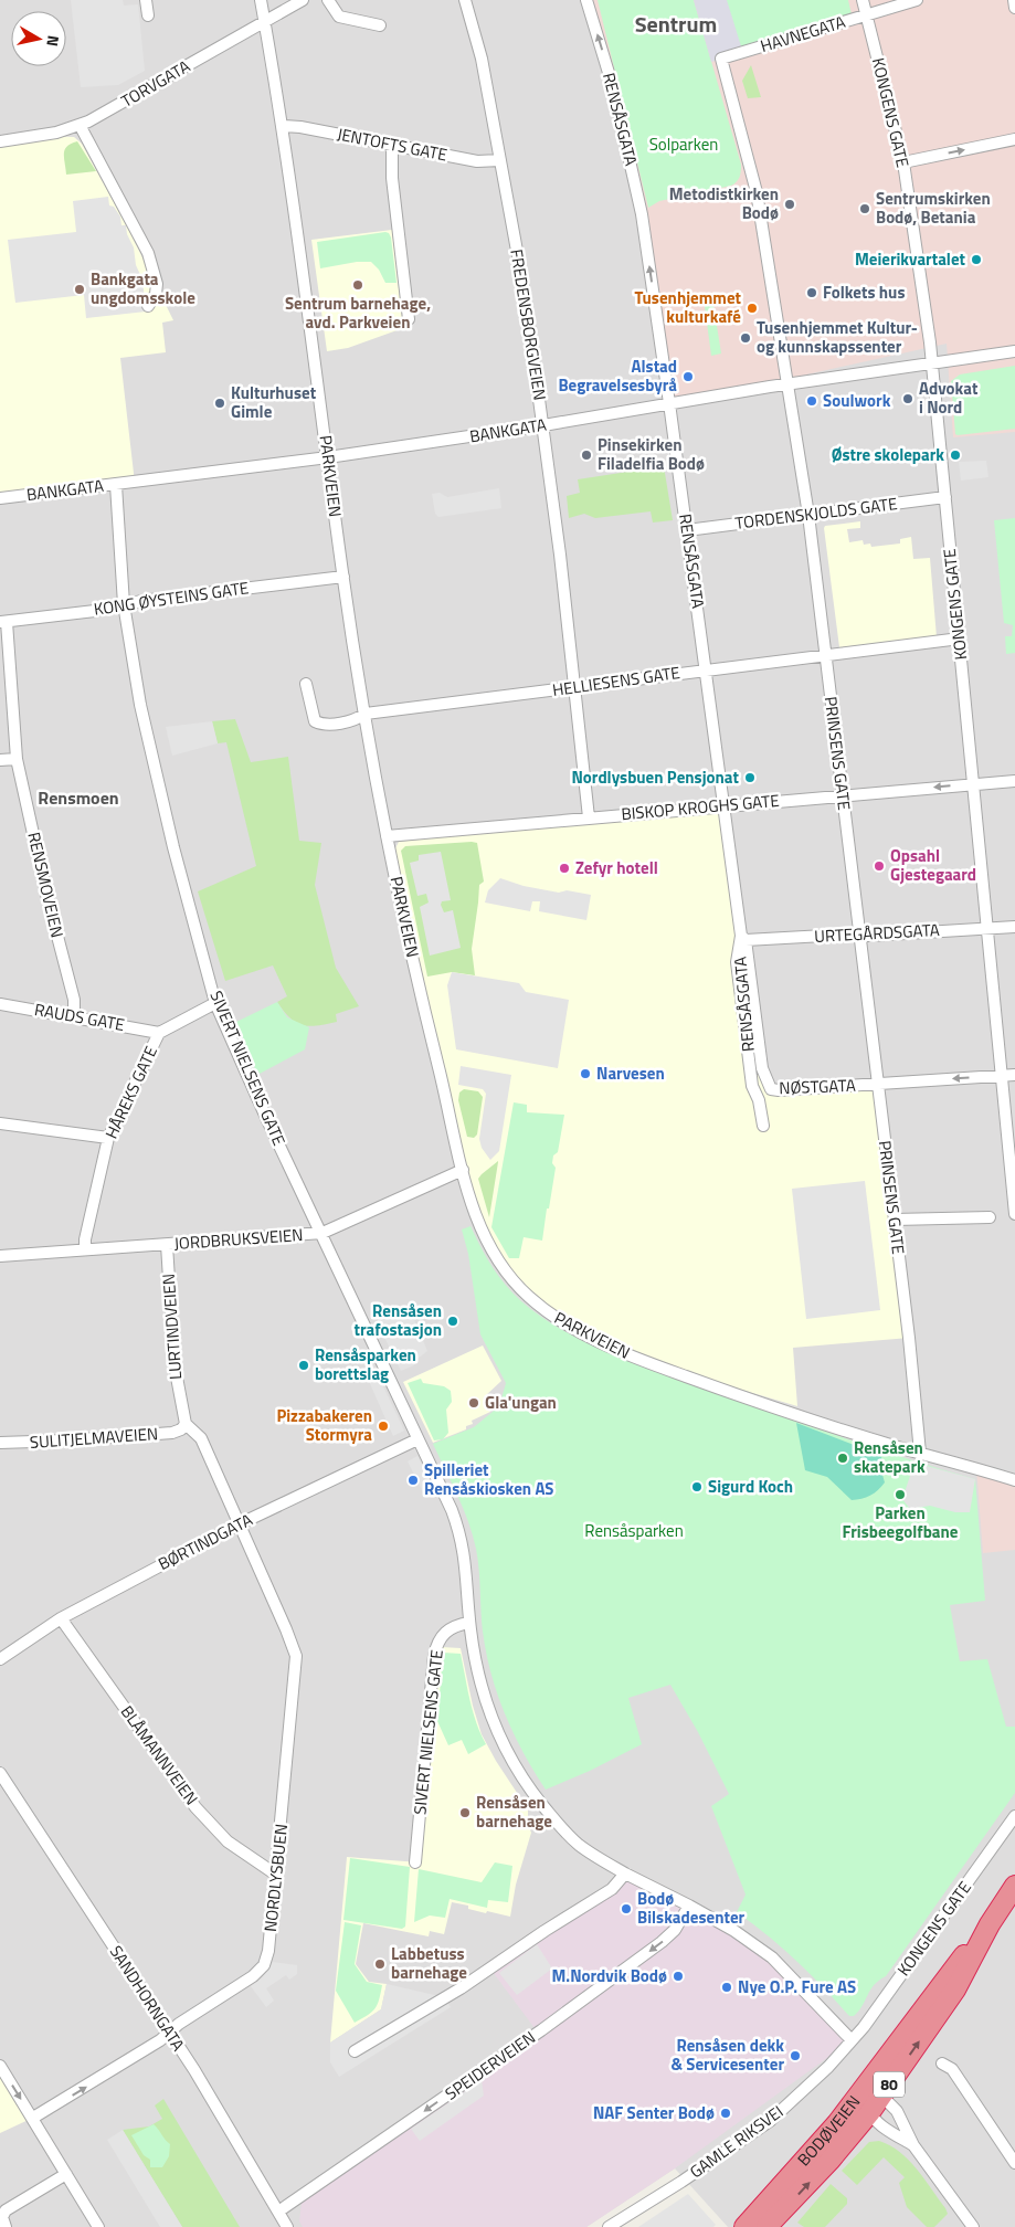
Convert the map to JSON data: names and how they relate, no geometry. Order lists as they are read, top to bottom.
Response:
{
  "streets": {
    "highway": ["80", "BODØVEIEN"],
    "street": [
      "HAVNEGATA",
      "TORVGATA",
      "KONGENS GATE",
      "RENSÅSGATA",
      "JENTOFTS GATE",
      "FREDENSBORGVEIEN",
      "BANKGATA",
      "PARKVEIEN",
      "TORDENSKJOLDS GATE",
      "KONG ØYSTEINS GATE",
      "HELLIESENS GATE",
      "PRINSENS GATE",
      "BISKOP KROGHS GATE",
      "RENSMOVEIEN",
      "URTEGÅRDSGATA",
      "RAUDS GATE",
      "SIVERT NIELSENS GATE",
      "NØSTGATA",
      "HÅREKS GATE",
      "JORDBRUKSVEIEN",
      "LURTINDVEIEN",
      "SULITJELMAVEIEN",
      "BØRTINDGATA",
      "BLÅMANNVEIEN",
      "NORDLYSBUEN",
      "SANDHORNGATA",
      "SPEIDERVEIEN",
      "GAMLE RIKSVEI"
    ]
  },
  "crossings": [
    ["HAVNEGATA", "KONGENS GATE"],
    ["HAVNEGATA", "PRINSENS GATE"],
    ["TORVGATA", "PARKVEIEN"],
    ["KONGENS GATE", "BANKGATA"],
    ["KONGENS GATE", "TORDENSKJOLDS GATE"],
    ["KONGENS GATE", "HELLIESENS GATE"],
    ["KONGENS GATE", "BISKOP KROGHS GATE"],
    ["KONGENS GATE", "URTEGÅRDSGATA"],
    ["KONGENS GATE", "SIVERT NIELSENS GATE"],
    ["KONGENS GATE", "NØSTGATA"],
    ["KONGENS GATE", "GAMLE RIKSVEI"],
    ["RENSÅSGATA", "BANKGATA"],
    ["RENSÅSGATA", "TORDENSKJOLDS GATE"],
    ["RENSÅSGATA", "HELLIESENS GATE"],
    ["RENSÅSGATA", "BISKOP KROGHS GATE"],
    ["RENSÅSGATA", "URTEGÅRDSGATA"],
    ["RENSÅSGATA", "NØSTGATA"],
    ["JENTOFTS GATE", "FREDENSBORGVEIEN"],
    ["JENTOFTS GATE", "PARKVEIEN"],
    ["FREDENSBORGVEIEN", "BANKGATA"],
    ["FREDENSBORGVEIEN", "HELLIESENS GATE"],
    ["FREDENSBORGVEIEN", "BISKOP KROGHS GATE"],
    ["BANKGATA", "PARKVEIEN"],
    ["BANKGATA", "PRINSENS GATE"],
    ["BANKGATA", "SIVERT NIELSENS GATE"],
    ["PARKVEIEN", "KONG ØYSTEINS GATE"],
    ["PARKVEIEN", "HELLIESENS GATE"],
    ["PARKVEIEN", "PRINSENS GATE"],
    ["PARKVEIEN", "BISKOP KROGHS GATE"],
    ["PARKVEIEN", "JORDBRUKSVEIEN"],
    ["TORDENSKJOLDS GATE", "PRINSENS GATE"],
    ["KONG ØYSTEINS GATE", "RENSMOVEIEN"],
    ["KONG ØYSTEINS GATE", "SIVERT NIELSENS GATE"],
    ["HELLIESENS GATE", "PRINSENS GATE"],
    ["PRINSENS GATE", "BISKOP KROGHS GATE"],
    ["PRINSENS GATE", "URTEGÅRDSGATA"],
    ["PRINSENS GATE", "NØSTGATA"],
    ["RENSMOVEIEN", "RAUDS GATE"],
    ["URTEGÅRDSGATA", "NØSTGATA"],
    ["RAUDS GATE", "HÅREKS GATE"],
    ["SIVERT NIELSENS GATE", "HÅREKS GATE"],
    ["SIVERT NIELSENS GATE", "JORDBRUKSVEIEN"],
    ["SIVERT NIELSENS GATE", "BØRTINDGATA"],
    ["SIVERT NIELSENS GATE", "SPEIDERVEIEN"],
    ["SIVERT NIELSENS GATE", "GAMLE RIKSVEI"],
    ["HÅREKS GATE", "JORDBRUKSVEIEN"],
    ["JORDBRUKSVEIEN", "LURTINDVEIEN"],
    ["LURTINDVEIEN", "SULITJELMAVEIEN"],
    ["BØRTINDGATA", "BLÅMANNVEIEN"],
    ["BØRTINDGATA", "NORDLYSBUEN"],
    ["BLÅMANNVEIEN", "NORDLYSBUEN"],
    ["NORDLYSBUEN", "SANDHORNGATA"],
    ["SANDHORNGATA", "SPEIDERVEIEN"]
  ],
  "one_way": ["RENSÅSGATA"],
  "districts": ["Sentrum", "Rensmoen"],
  "parks": ["Solparken", "Rensåsparken"],
  "places": [
    "Metodistkirken Bodø",
    "Sentrumskirken Bodø, Betania",
    "Meierikvartalet",
    "Sentrum barnehage, avd. Parkveien",
    "Bankgata ungdomsskole",
    "Folkets hus",
    "Tusenhjemmet kulturkafé",
    "Tusenhjemmet Kultur- og kunnskapssenter",
    "Alstad Begravelsesbyrå",
    "Advokat i Nord",
    "Soulwork",
    "Kulturhuset Gimle",
    "Pinsekirken Filadelfia Bodø",
    "Østre skolepark",
    "Nordlysbuen Pensjonat",
    "Opsahl Gjestegaard",
    "Zefyr hotell",
    "Narvesen",
    "Rensåsen trafostasjon",
    "Rensåsparken borettslag",
    "Gla'ungan",
    "Pizzabakeren Stormyra",
    "Rensåsen skatepark",
    "Spilleriet Rensåskiosken AS",
    "Sigurd Koch",
    "Parken Frisbeegolfbane",
    "Rensåsen barnehage",
    "Bodø Bilskadesenter",
    "Labbetuss barnehage",
    "M.Nordvik Bodø",
    "Nye O.P. Fure AS",
    "Rensåsen dekk & Servicesenter",
    "NAF Senter Bodø"
  ],
  "north": "right"
}
